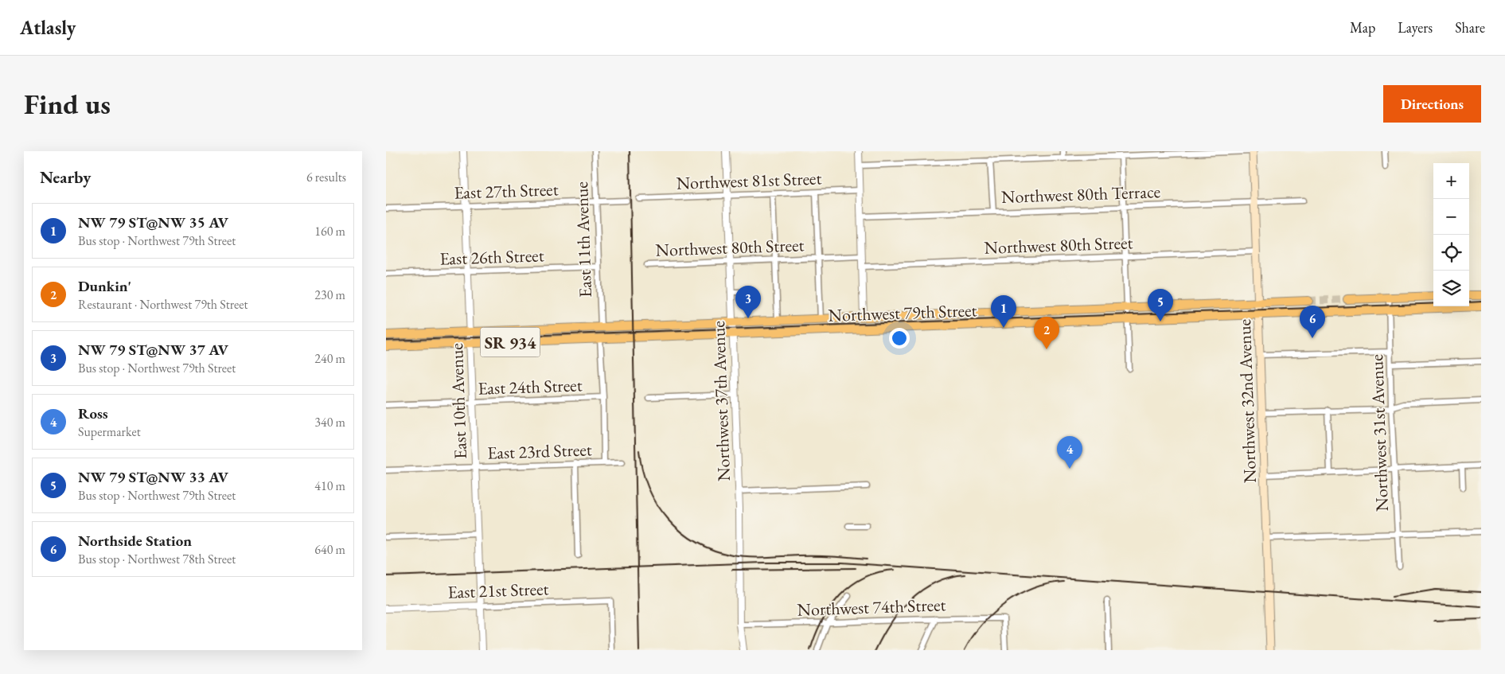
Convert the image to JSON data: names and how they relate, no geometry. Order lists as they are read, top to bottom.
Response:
{
  "streets": {
    "main road": ["Northwest 79th Street", "SR 934", "Northwest 32nd Avenue"],
    "street": [
      "Northwest 81st Street",
      "East 27th Street",
      "Northwest 80th Terrace",
      "East 11th Avenue",
      "Northwest 80th Street",
      "East 26th Street",
      "East 24th Street",
      "East 10th Avenue",
      "Northwest 37th Avenue",
      "Northwest 31st Avenue",
      "East 23rd Street",
      "East 21st Street",
      "Northwest 74th Street"
    ]
  },
  "crossings": [
    ["Northwest 81st Street", "Northwest 37th Avenue"],
    ["East 27th Street", "East 11th Avenue"],
    ["East 27th Street", "East 10th Avenue"],
    ["Northwest 80th Terrace", "Northwest 32nd Avenue"],
    ["East 11th Avenue", "East 26th Street"],
    ["East 11th Avenue", "Northwest 79th Street"],
    ["East 11th Avenue", "SR 934"],
    ["Northwest 80th Street", "Northwest 37th Avenue"],
    ["Northwest 80th Street", "Northwest 32nd Avenue"],
    ["East 26th Street", "East 10th Avenue"],
    ["Northwest 79th Street", "SR 934"],
    ["Northwest 79th Street", "Northwest 37th Avenue"],
    ["Northwest 79th Street", "Northwest 32nd Avenue"],
    ["Northwest 79th Street", "Northwest 31st Avenue"],
    ["SR 934", "East 10th Avenue"],
    ["East 24th Street", "East 10th Avenue"],
    ["East 10th Avenue", "East 23rd Street"],
    ["East 10th Avenue", "East 21st Street"],
    ["Northwest 37th Avenue", "Northwest 74th Street"]
  ],
  "page": {
    "header": "Atlasly",
    "nav": ["Map", "Layers", "Share"],
    "buttons": "Directions",
    "title": "Find us",
    "heading": ["Nearby", "6 results"],
    "map_buttons": ["+", "−"],
    "list": [
      {
        "mark": "1",
        "name": "NW 79 ST@NW 35 AV",
        "note": "Bus stop · Northwest 79th Street",
        "value": "160 m"
      },
      {
        "mark": "2",
        "name": "Dunkin'",
        "note": "Restaurant · Northwest 79th Street",
        "value": "230 m"
      },
      {
        "mark": "3",
        "name": "NW 79 ST@NW 37 AV",
        "note": "Bus stop · Northwest 79th Street",
        "value": "240 m"
      },
      {
        "mark": "4",
        "name": "Ross",
        "note": "Supermarket",
        "value": "340 m"
      },
      {
        "mark": "5",
        "name": "NW 79 ST@NW 33 AV",
        "note": "Bus stop · Northwest 79th Street",
        "value": "410 m"
      },
      {
        "mark": "6",
        "name": "Northside Station",
        "note": "Bus stop · Northwest 78th Street",
        "value": "640 m"
      }
    ],
    "pins": [
      "3",
      "5",
      "1",
      "6",
      "2",
      "4"
    ]
  }
}
